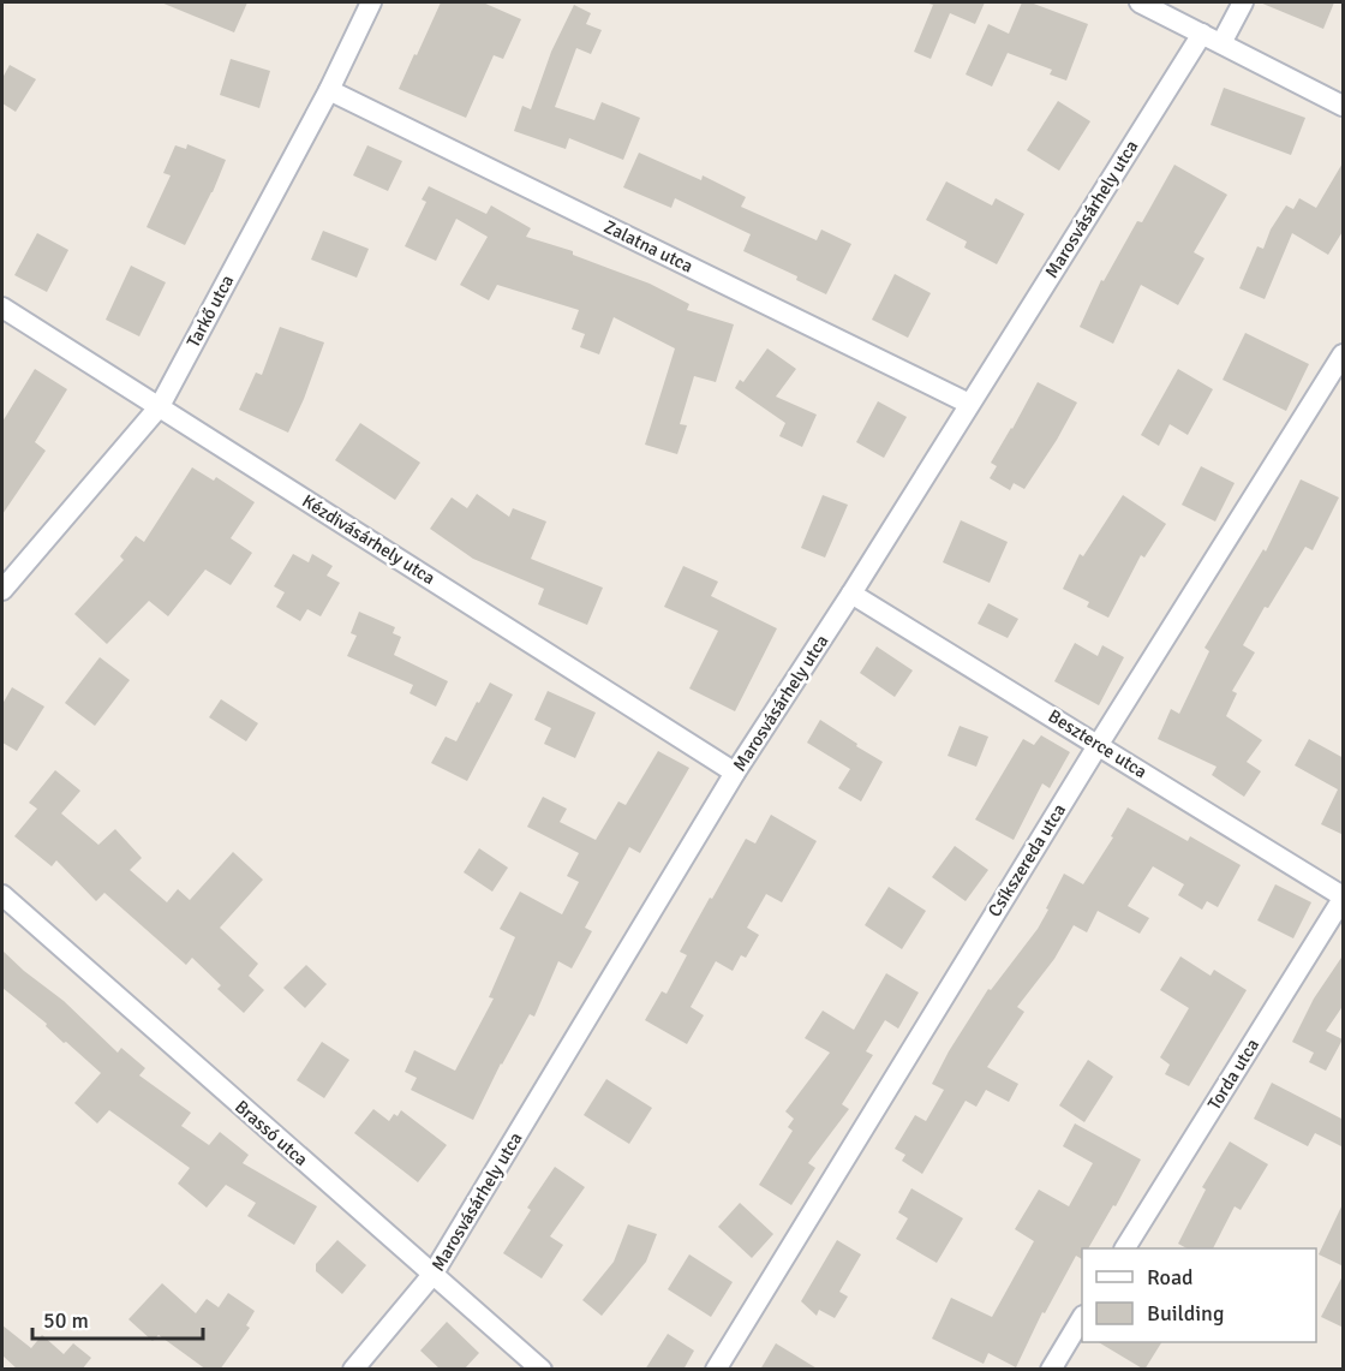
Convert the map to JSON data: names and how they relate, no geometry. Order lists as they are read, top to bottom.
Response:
{
  "streets": {
    "street": [
      "Marosvásárhely utca",
      "Zalatna utca",
      "Tarkő utca",
      "Kézdivásárhely utca",
      "Beszterce utca",
      "Csíkszereda utca",
      "Torda utca",
      "Brassó utca"
    ]
  },
  "crossings": [
    ["Marosvásárhely utca", "Zalatna utca"],
    ["Marosvásárhely utca", "Kézdivásárhely utca"],
    ["Marosvásárhely utca", "Beszterce utca"],
    ["Marosvásárhely utca", "Brassó utca"],
    ["Zalatna utca", "Tarkő utca"],
    ["Tarkő utca", "Kézdivásárhely utca"],
    ["Beszterce utca", "Csíkszereda utca"],
    ["Beszterce utca", "Torda utca"]
  ],
  "legend": ["Road", "Building"],
  "scale_bar": "50 m"
}
